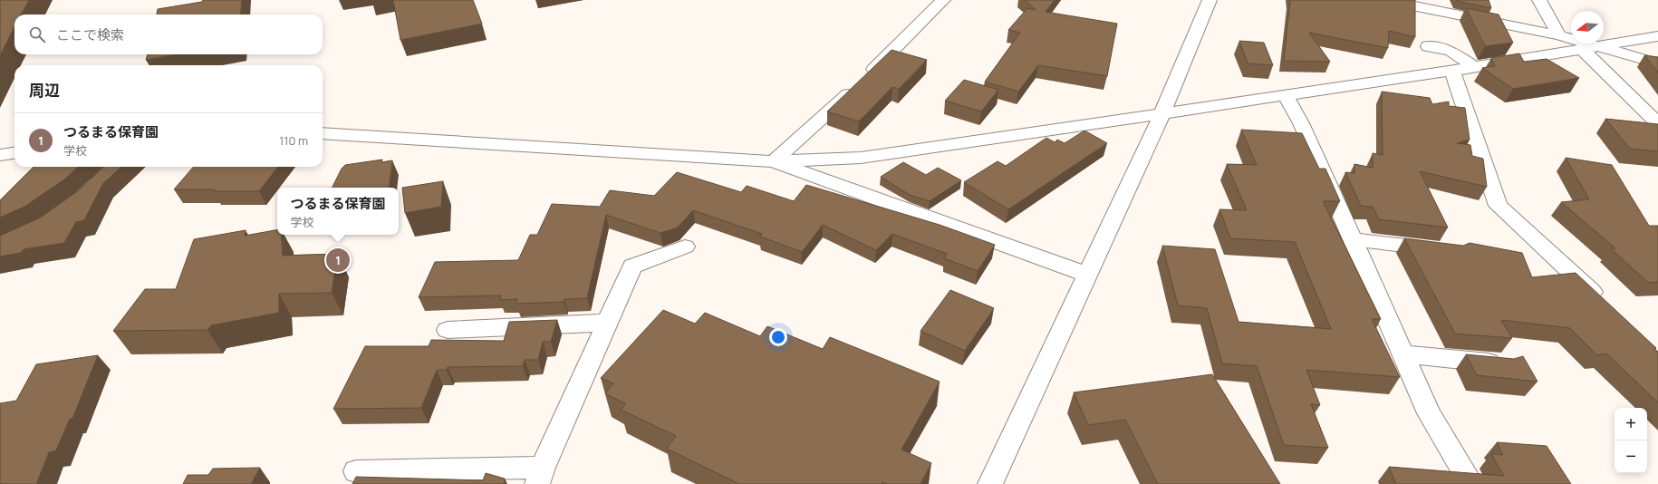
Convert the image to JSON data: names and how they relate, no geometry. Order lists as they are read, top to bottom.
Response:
{
  "north": "left",
  "page": {
    "search": "ここで検索",
    "heading": "周辺",
    "list": [
      {
        "mark": "1",
        "name": "つるまる保育園",
        "note": "学校",
        "value": "110 m"
      }
    ],
    "popup": ["つるまる保育園", "学校"],
    "pins": "1",
    "map_buttons": ["+", "−"]
  }
}
